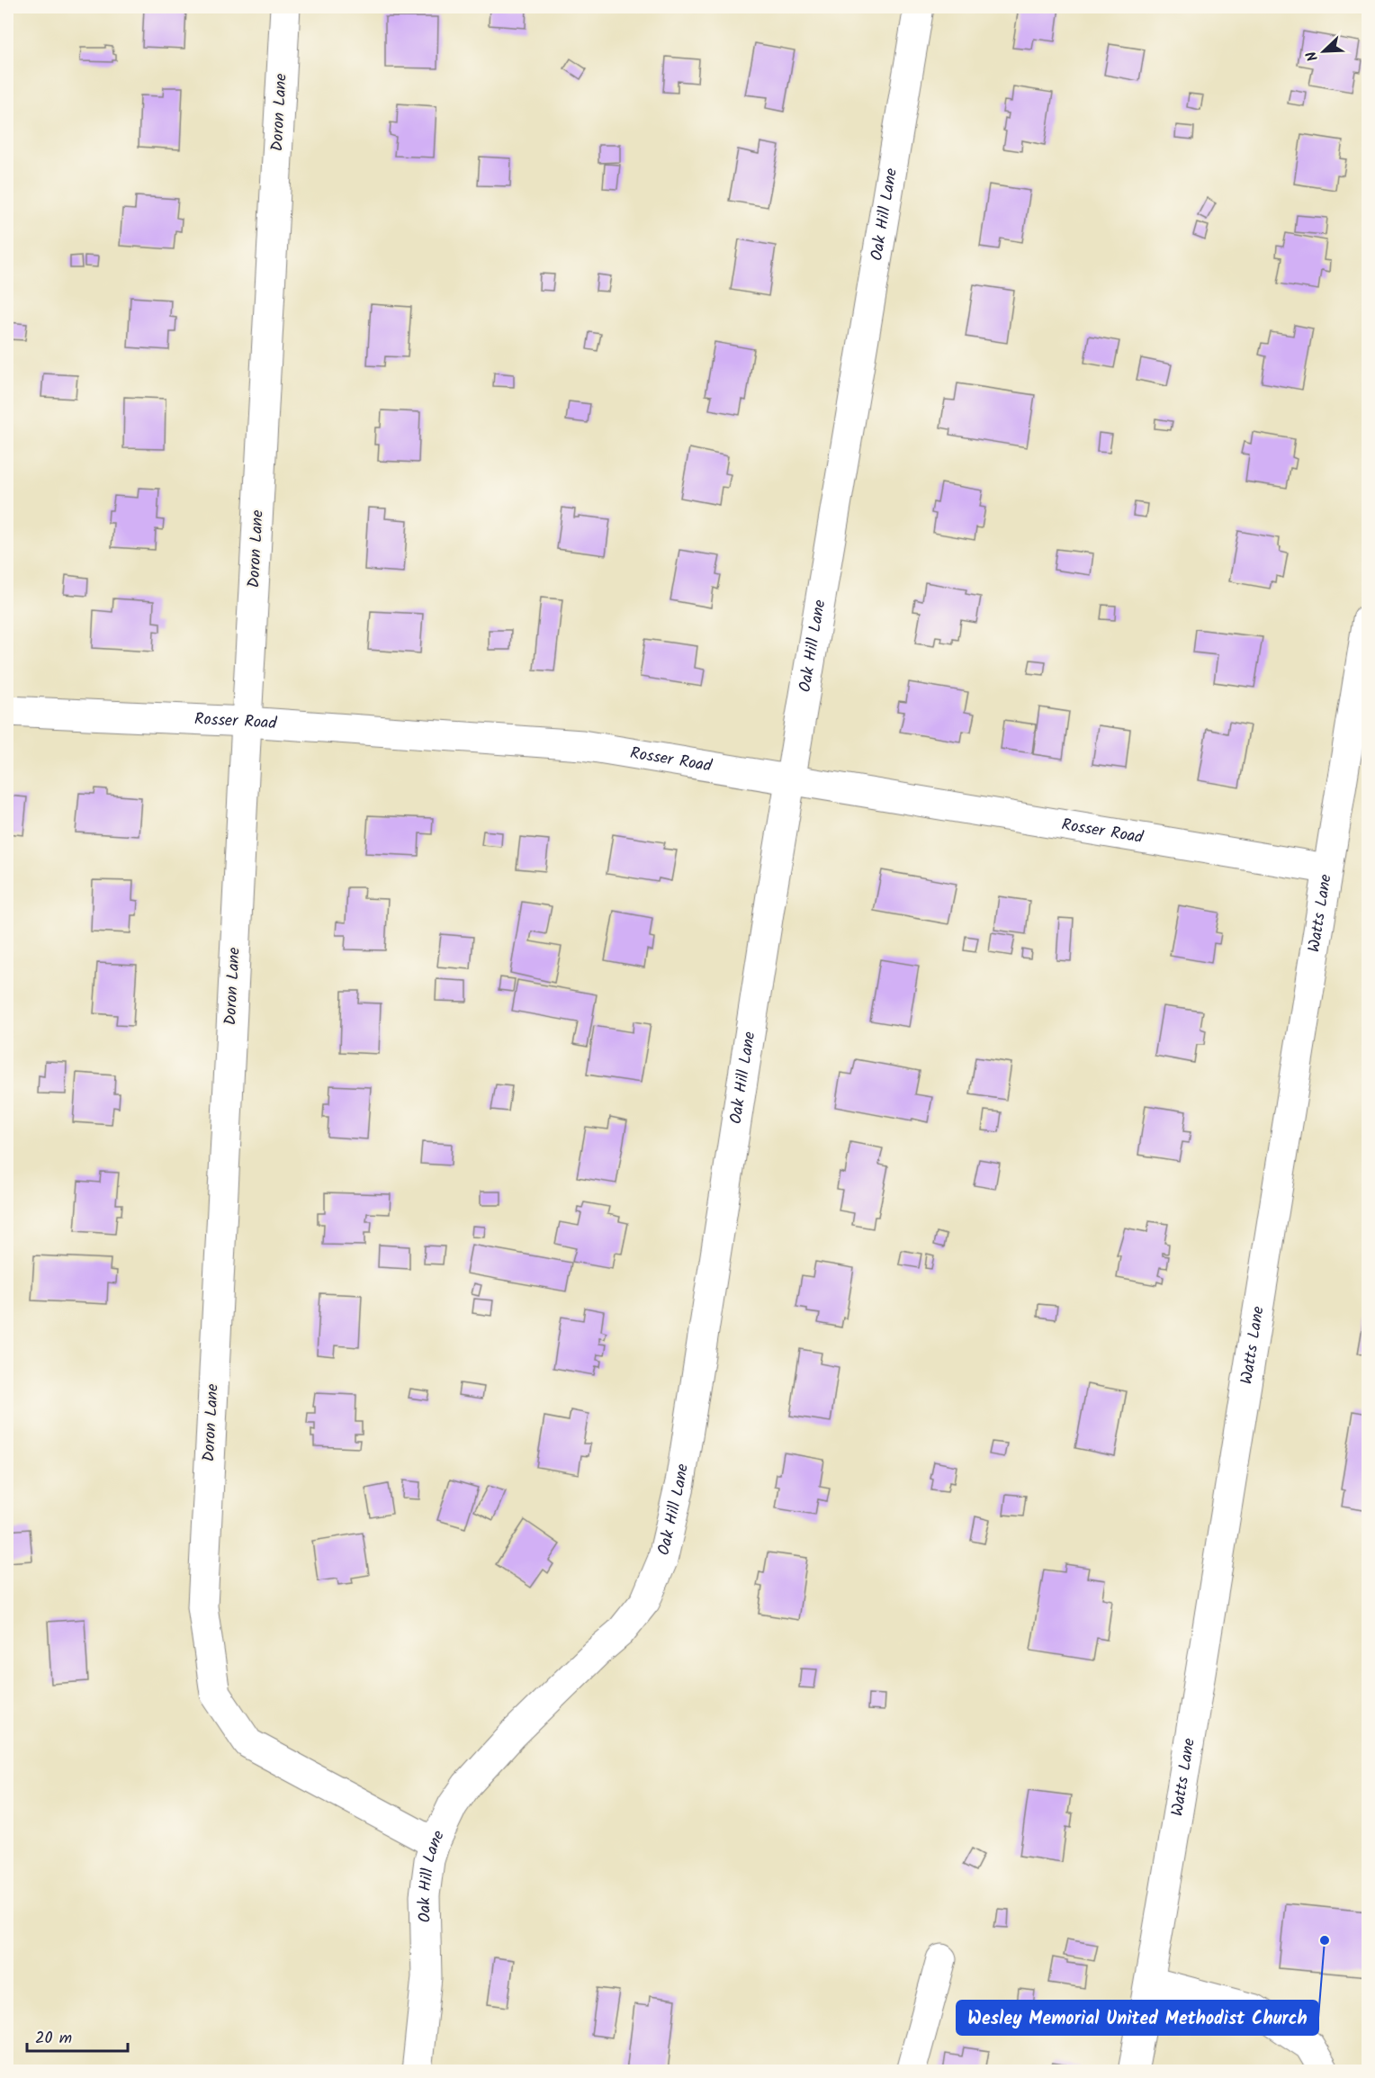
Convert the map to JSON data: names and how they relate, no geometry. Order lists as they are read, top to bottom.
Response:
{
  "streets": {
    "street": [
      "Doron Lane",
      "Oak Hill Lane",
      "Rosser Road",
      "Watts Lane"
    ]
  },
  "crossings": [
    ["Doron Lane", "Oak Hill Lane"],
    ["Doron Lane", "Rosser Road"],
    ["Oak Hill Lane", "Rosser Road"],
    ["Rosser Road", "Watts Lane"]
  ],
  "places": ["Wesley Memorial United Methodist Church"],
  "scale_bar": "20 m",
  "north": "bottom left"
}
